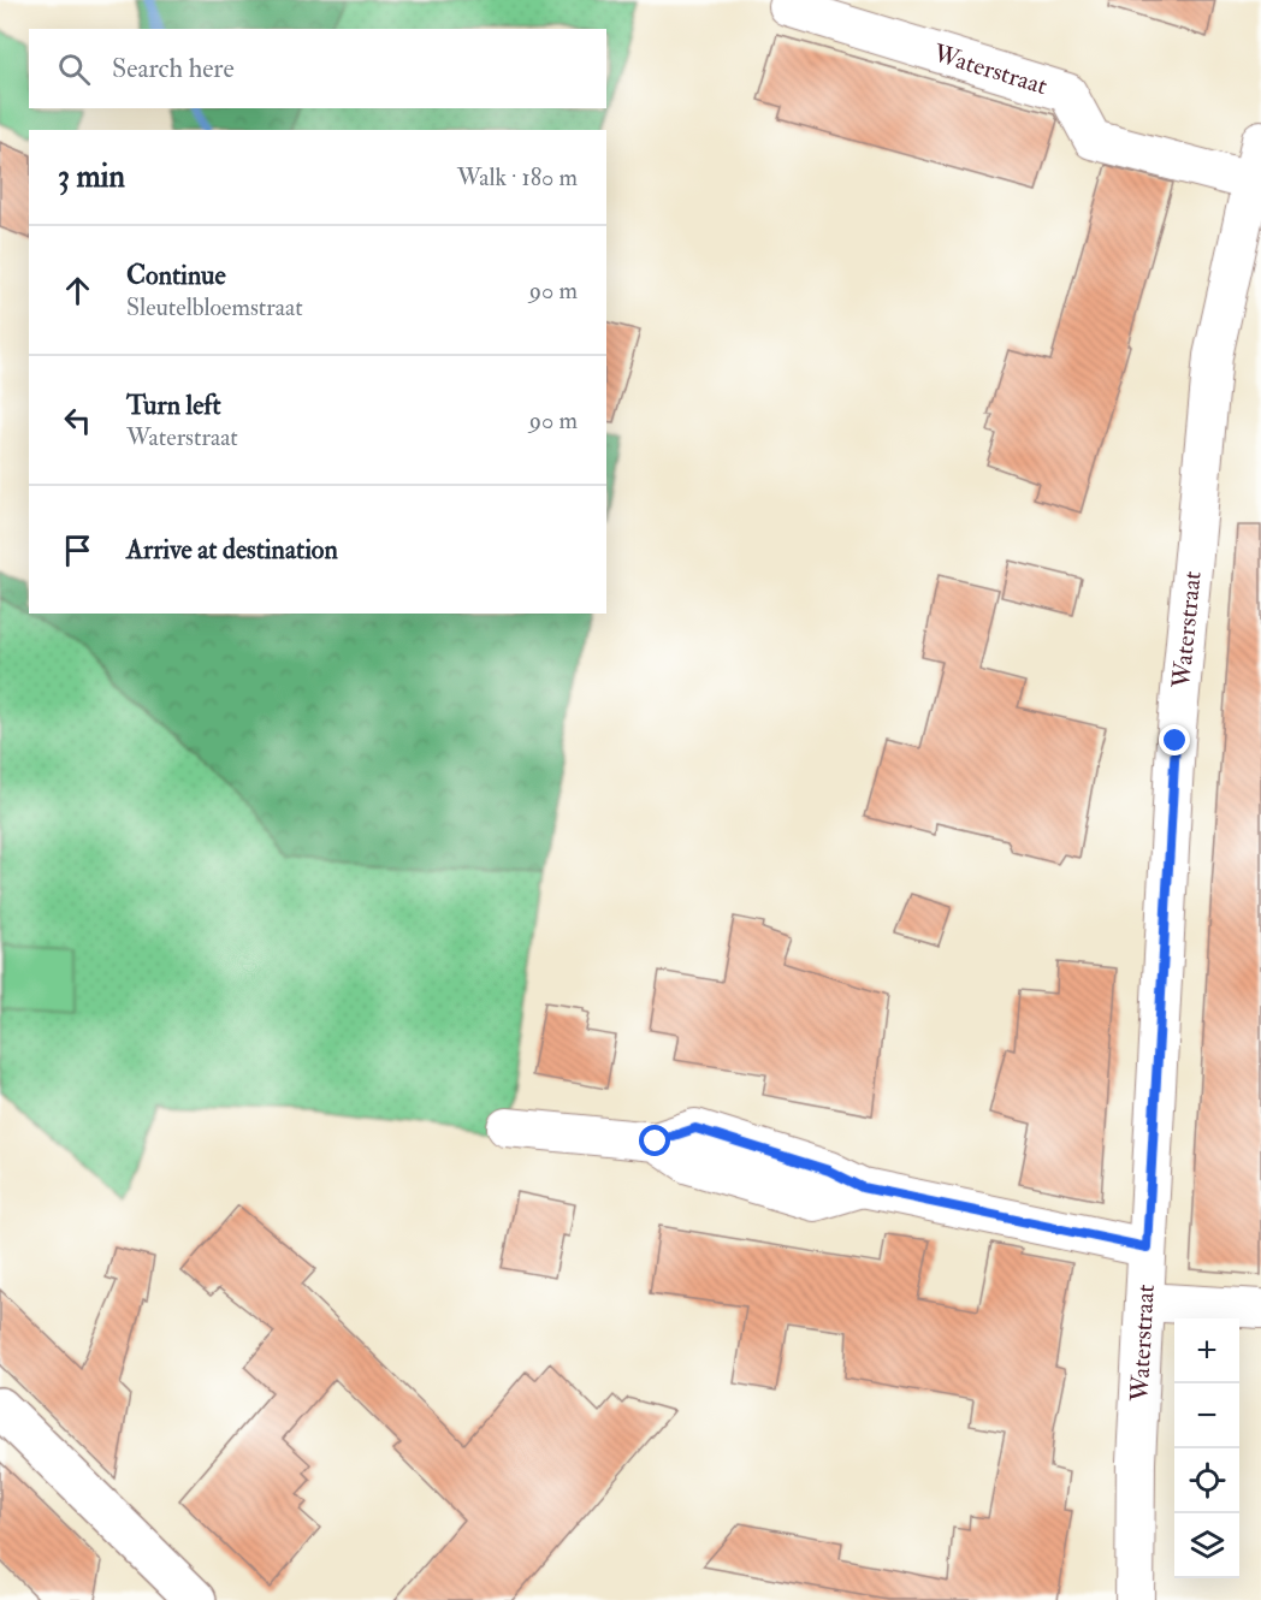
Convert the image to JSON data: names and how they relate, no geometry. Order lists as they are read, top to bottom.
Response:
{
  "streets": {
    "street": ["Waterstraat"]
  },
  "page": {
    "search": "Search here",
    "heading": ["3 min", "Walk · 180 m"],
    "list": [
      ["Continue", "Sleutelbloemstraat", "90 m"],
      ["Turn left", "Waterstraat", "90 m"],
      "Arrive at destination"
    ],
    "map_buttons": ["+", "−"]
  }
}
